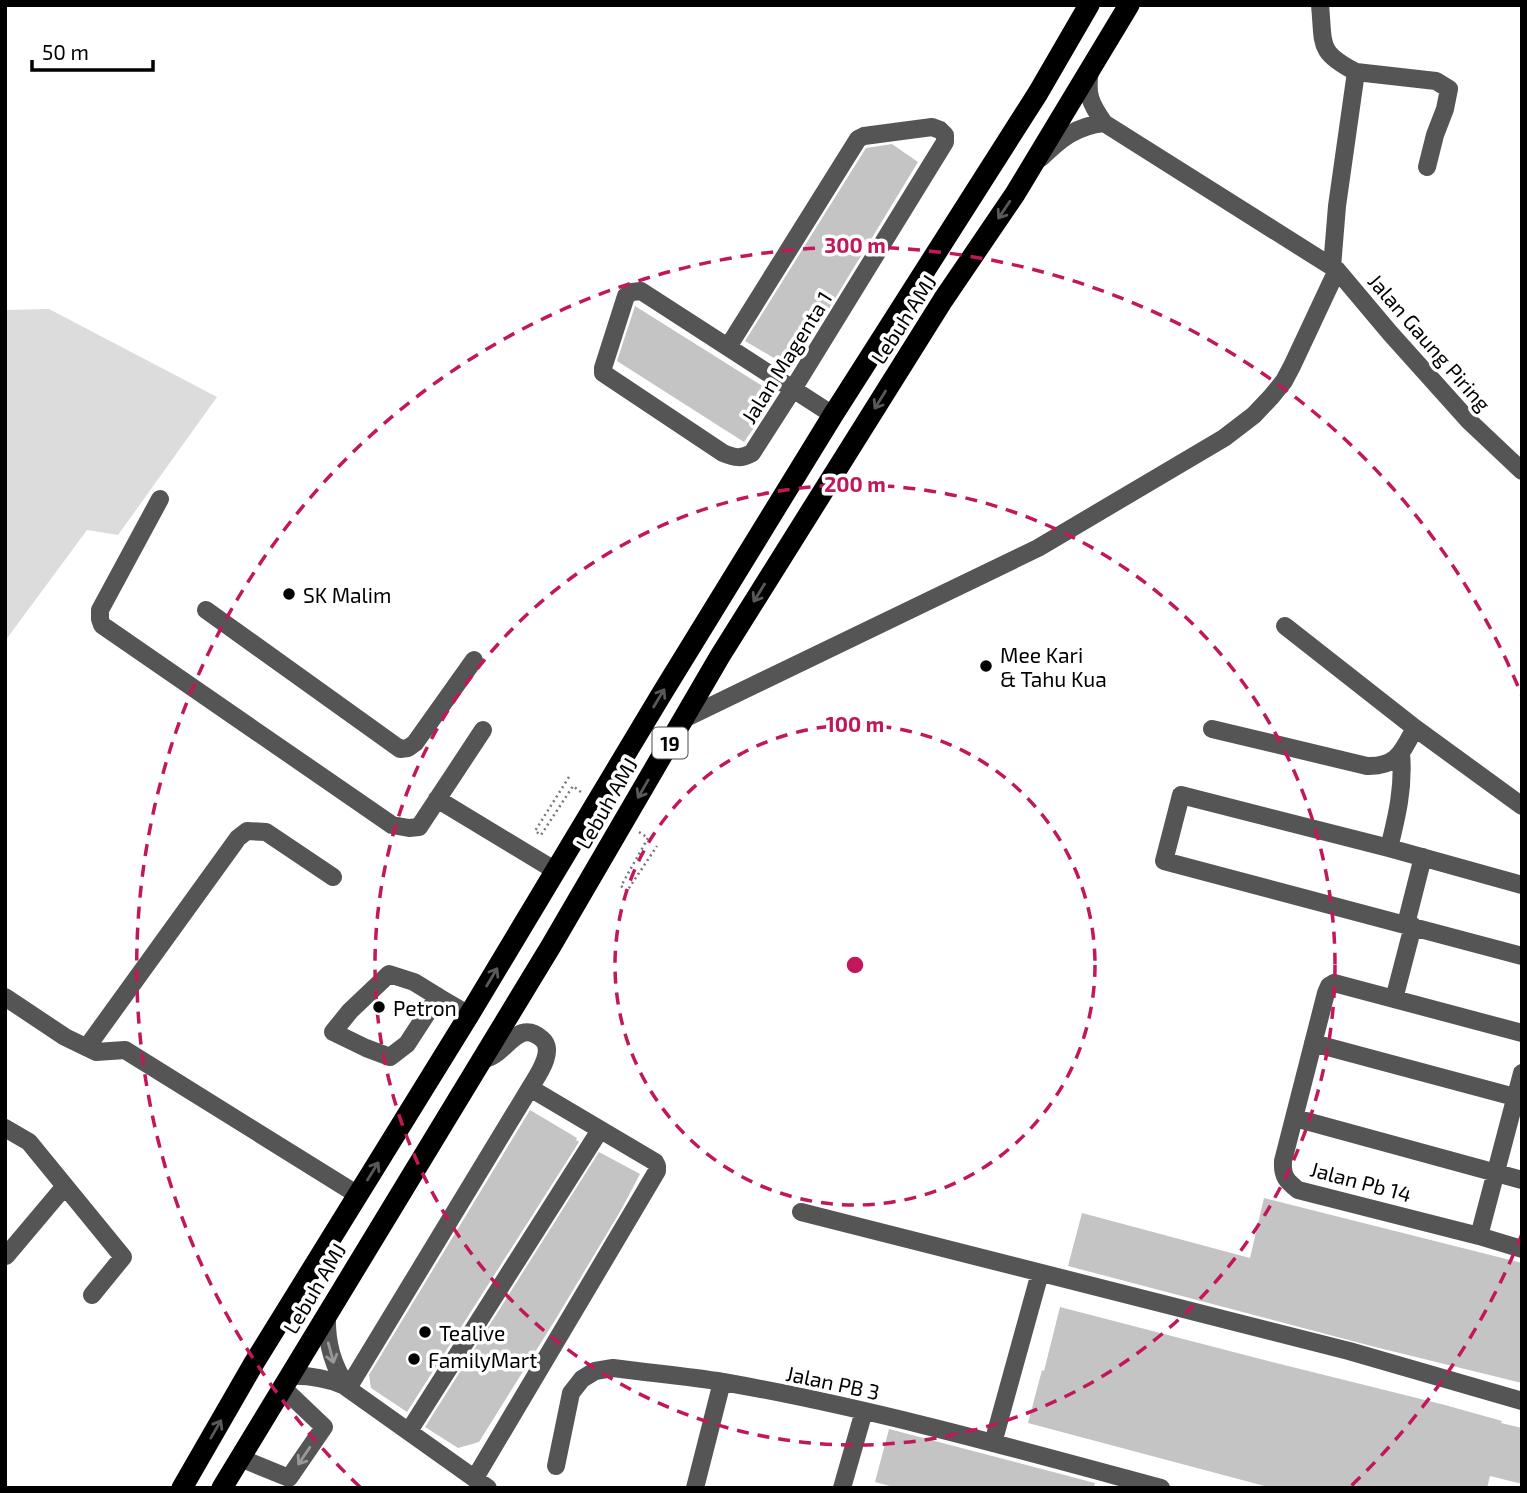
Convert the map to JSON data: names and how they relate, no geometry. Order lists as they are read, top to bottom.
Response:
{
  "streets": {
    "highway": ["Lebuh AMJ", "19"],
    "street": [
      "Jalan Gaung Piring",
      "Jalan Magenta 1",
      "Jalan Pb 14",
      "Jalan PB 3"
    ]
  },
  "places": [
    "SK Malim",
    "Mee Kari & Tahu Kua",
    "Petron",
    "Tealive",
    "FamilyMart"
  ],
  "scale_bar": "50 m",
  "rings": ["300 m", "200 m", "100 m"]
}
